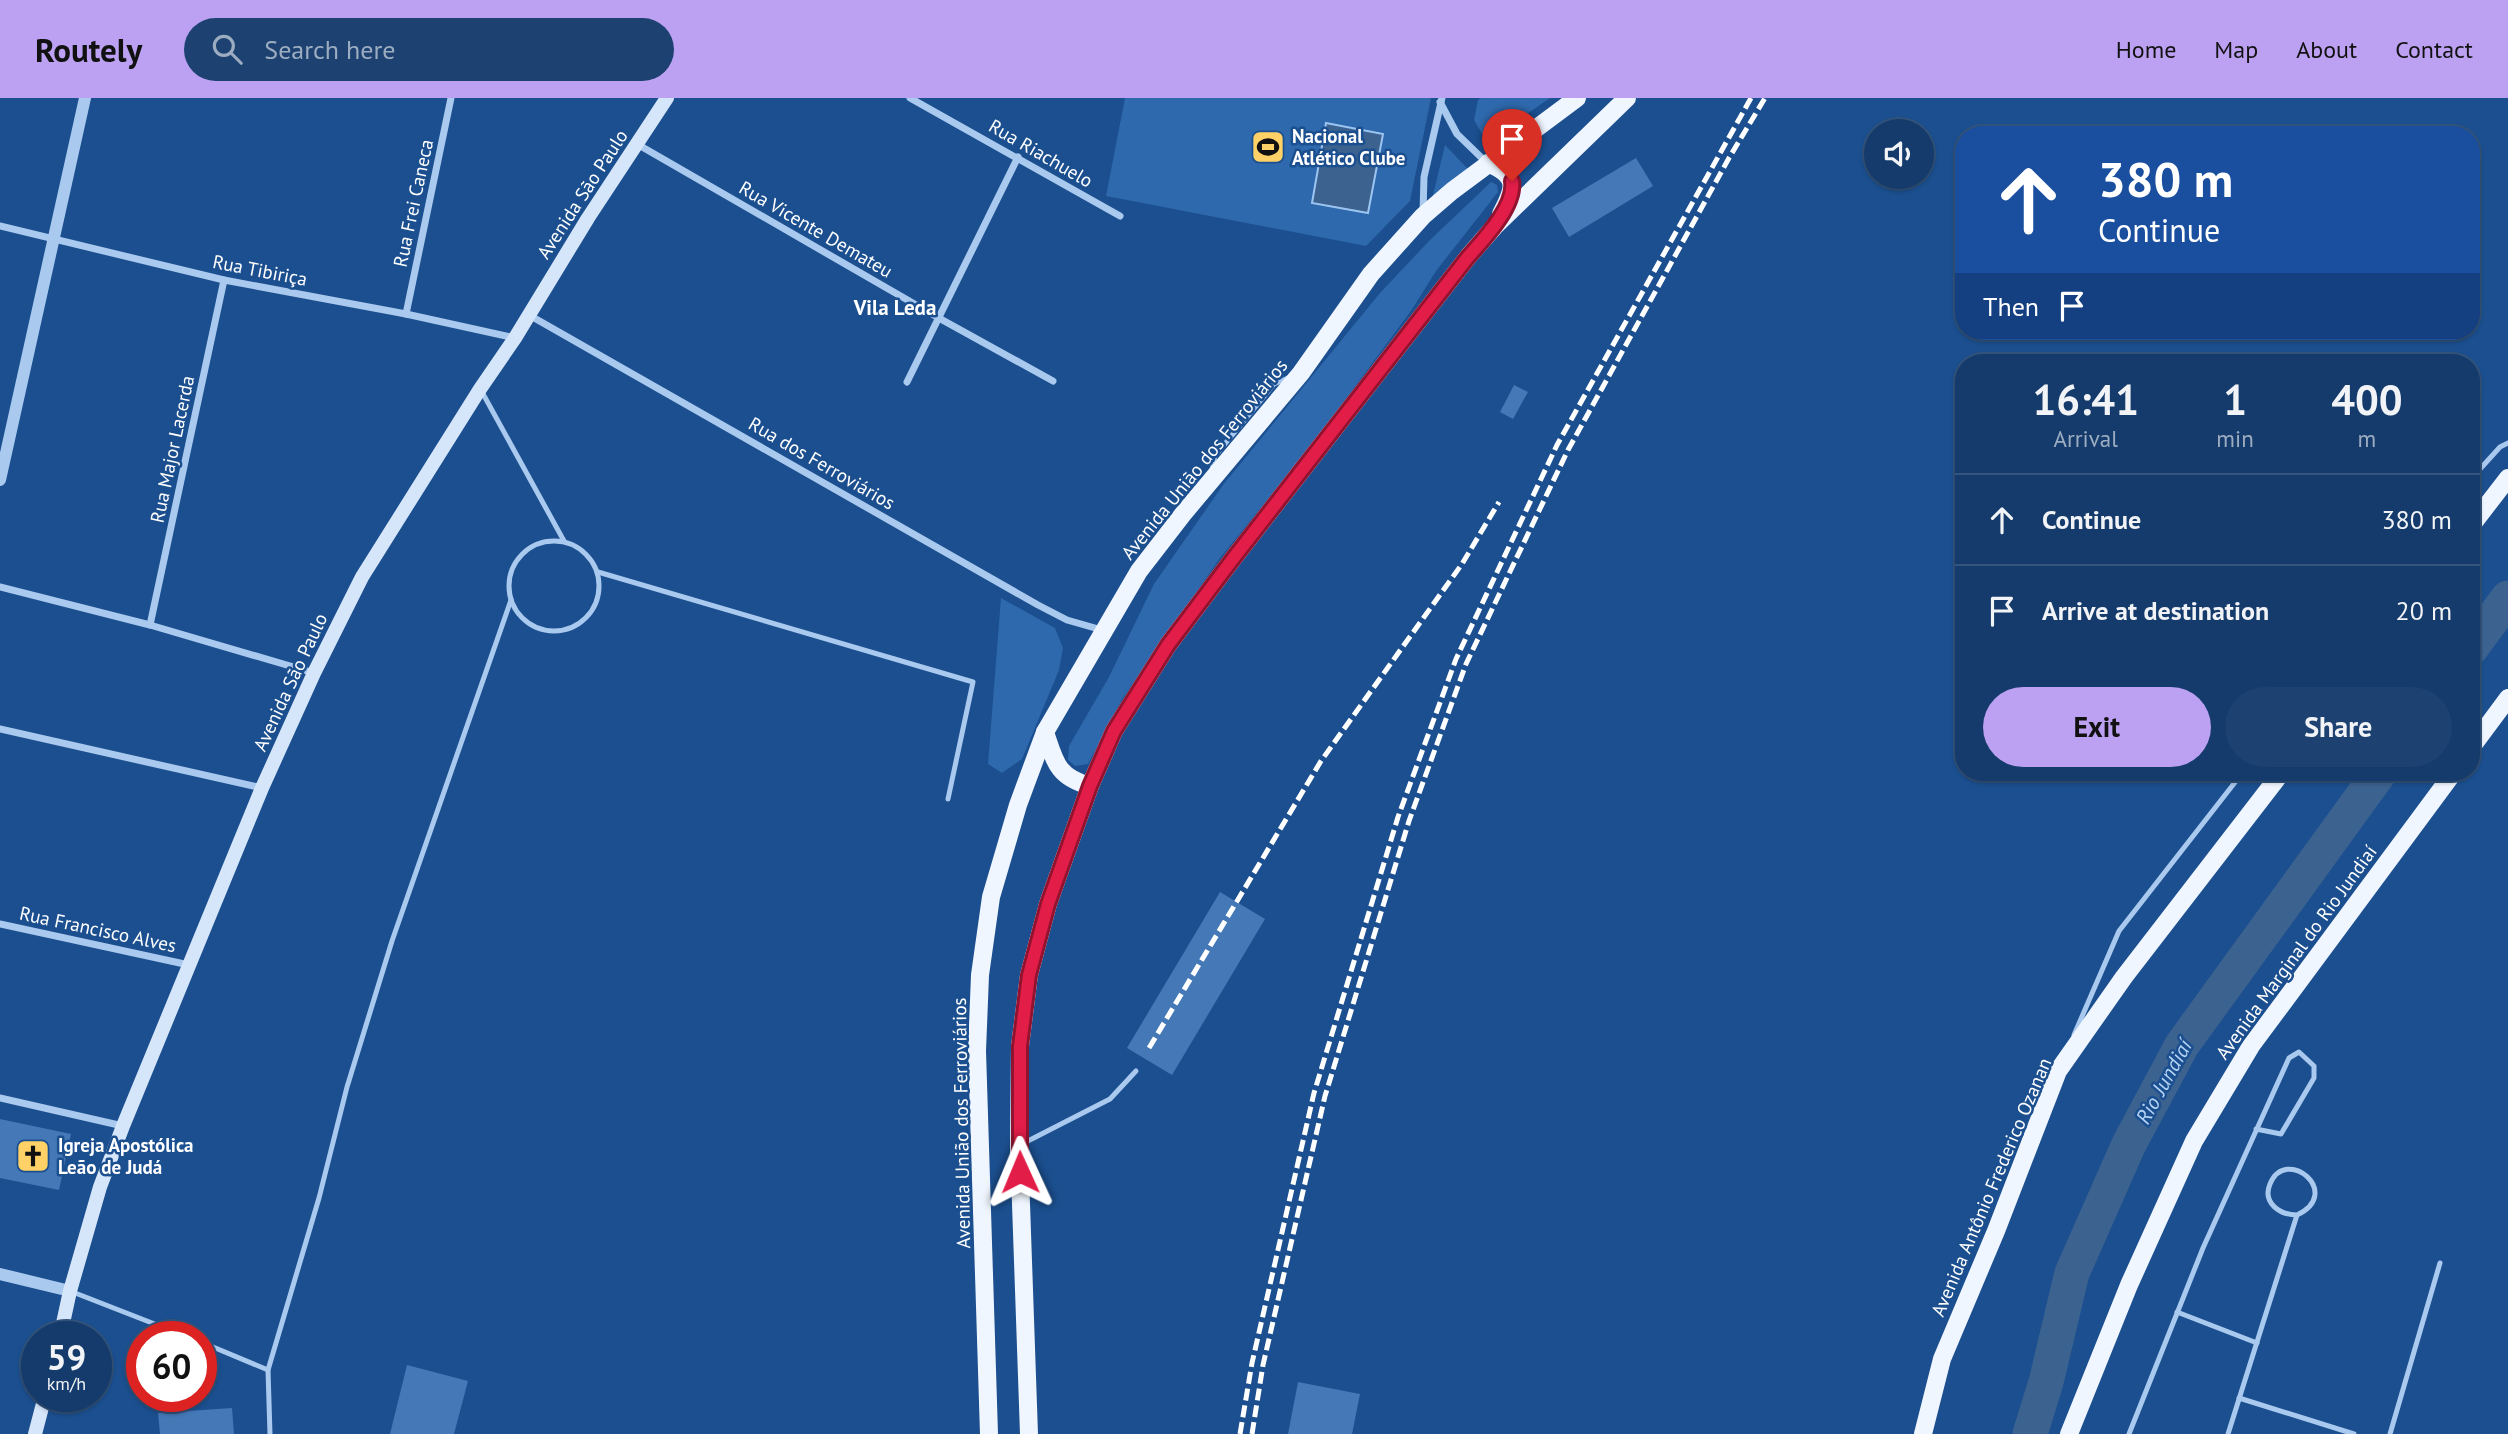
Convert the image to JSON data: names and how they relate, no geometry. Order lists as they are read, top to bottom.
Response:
{
  "streets": {
    "main road": [
      "Avenida São Paulo",
      "Avenida União dos Ferroviários",
      "Avenida Marginal do Rio Jundiaí",
      "Avenida Antônio Frederico Ozanan"
    ],
    "street": [
      "Rua Riachuelo",
      "Rua Frei Caneca",
      "Rua Vicente Demateu",
      "Rua Tibiriça",
      "Rua Major Lacerda",
      "Rua dos Ferroviários",
      "Rua Francisco Alves"
    ]
  },
  "crossings": [
    ["Avenida São Paulo", "Rua Vicente Demateu"],
    ["Avenida São Paulo", "Rua Tibiriça"],
    ["Avenida São Paulo", "Rua dos Ferroviários"],
    ["Avenida São Paulo", "Rua Francisco Alves"],
    ["Rua Frei Caneca", "Rua Tibiriça"],
    ["Rua Tibiriça", "Rua Major Lacerda"],
    ["Avenida União dos Ferroviários", "Rua dos Ferroviários"]
  ],
  "districts": ["Vila Leda"],
  "water": ["Rio Jundiaí"],
  "places": {
    "sports": ["Nacional Atlético Clube"],
    "church": ["Igreja Apostólica Leão de Judá"]
  },
  "page": {
    "header": "Routely",
    "search": "Search here",
    "nav": [
      "Home",
      "Map",
      "About",
      "Contact"
    ],
    "turn": ["380 m", "Continue"],
    "then": "Then",
    "eta": [
      "16:41",
      "Arrival",
      "1",
      "min",
      "400",
      "m"
    ],
    "list": [
      {
        "name": "Continue",
        "value": "380 m"
      },
      {
        "name": "Arrive at destination",
        "value": "20 m"
      }
    ],
    "buttons": ["Exit", "Share"],
    "speed": "59 km/h",
    "limit": "60"
  }
}
